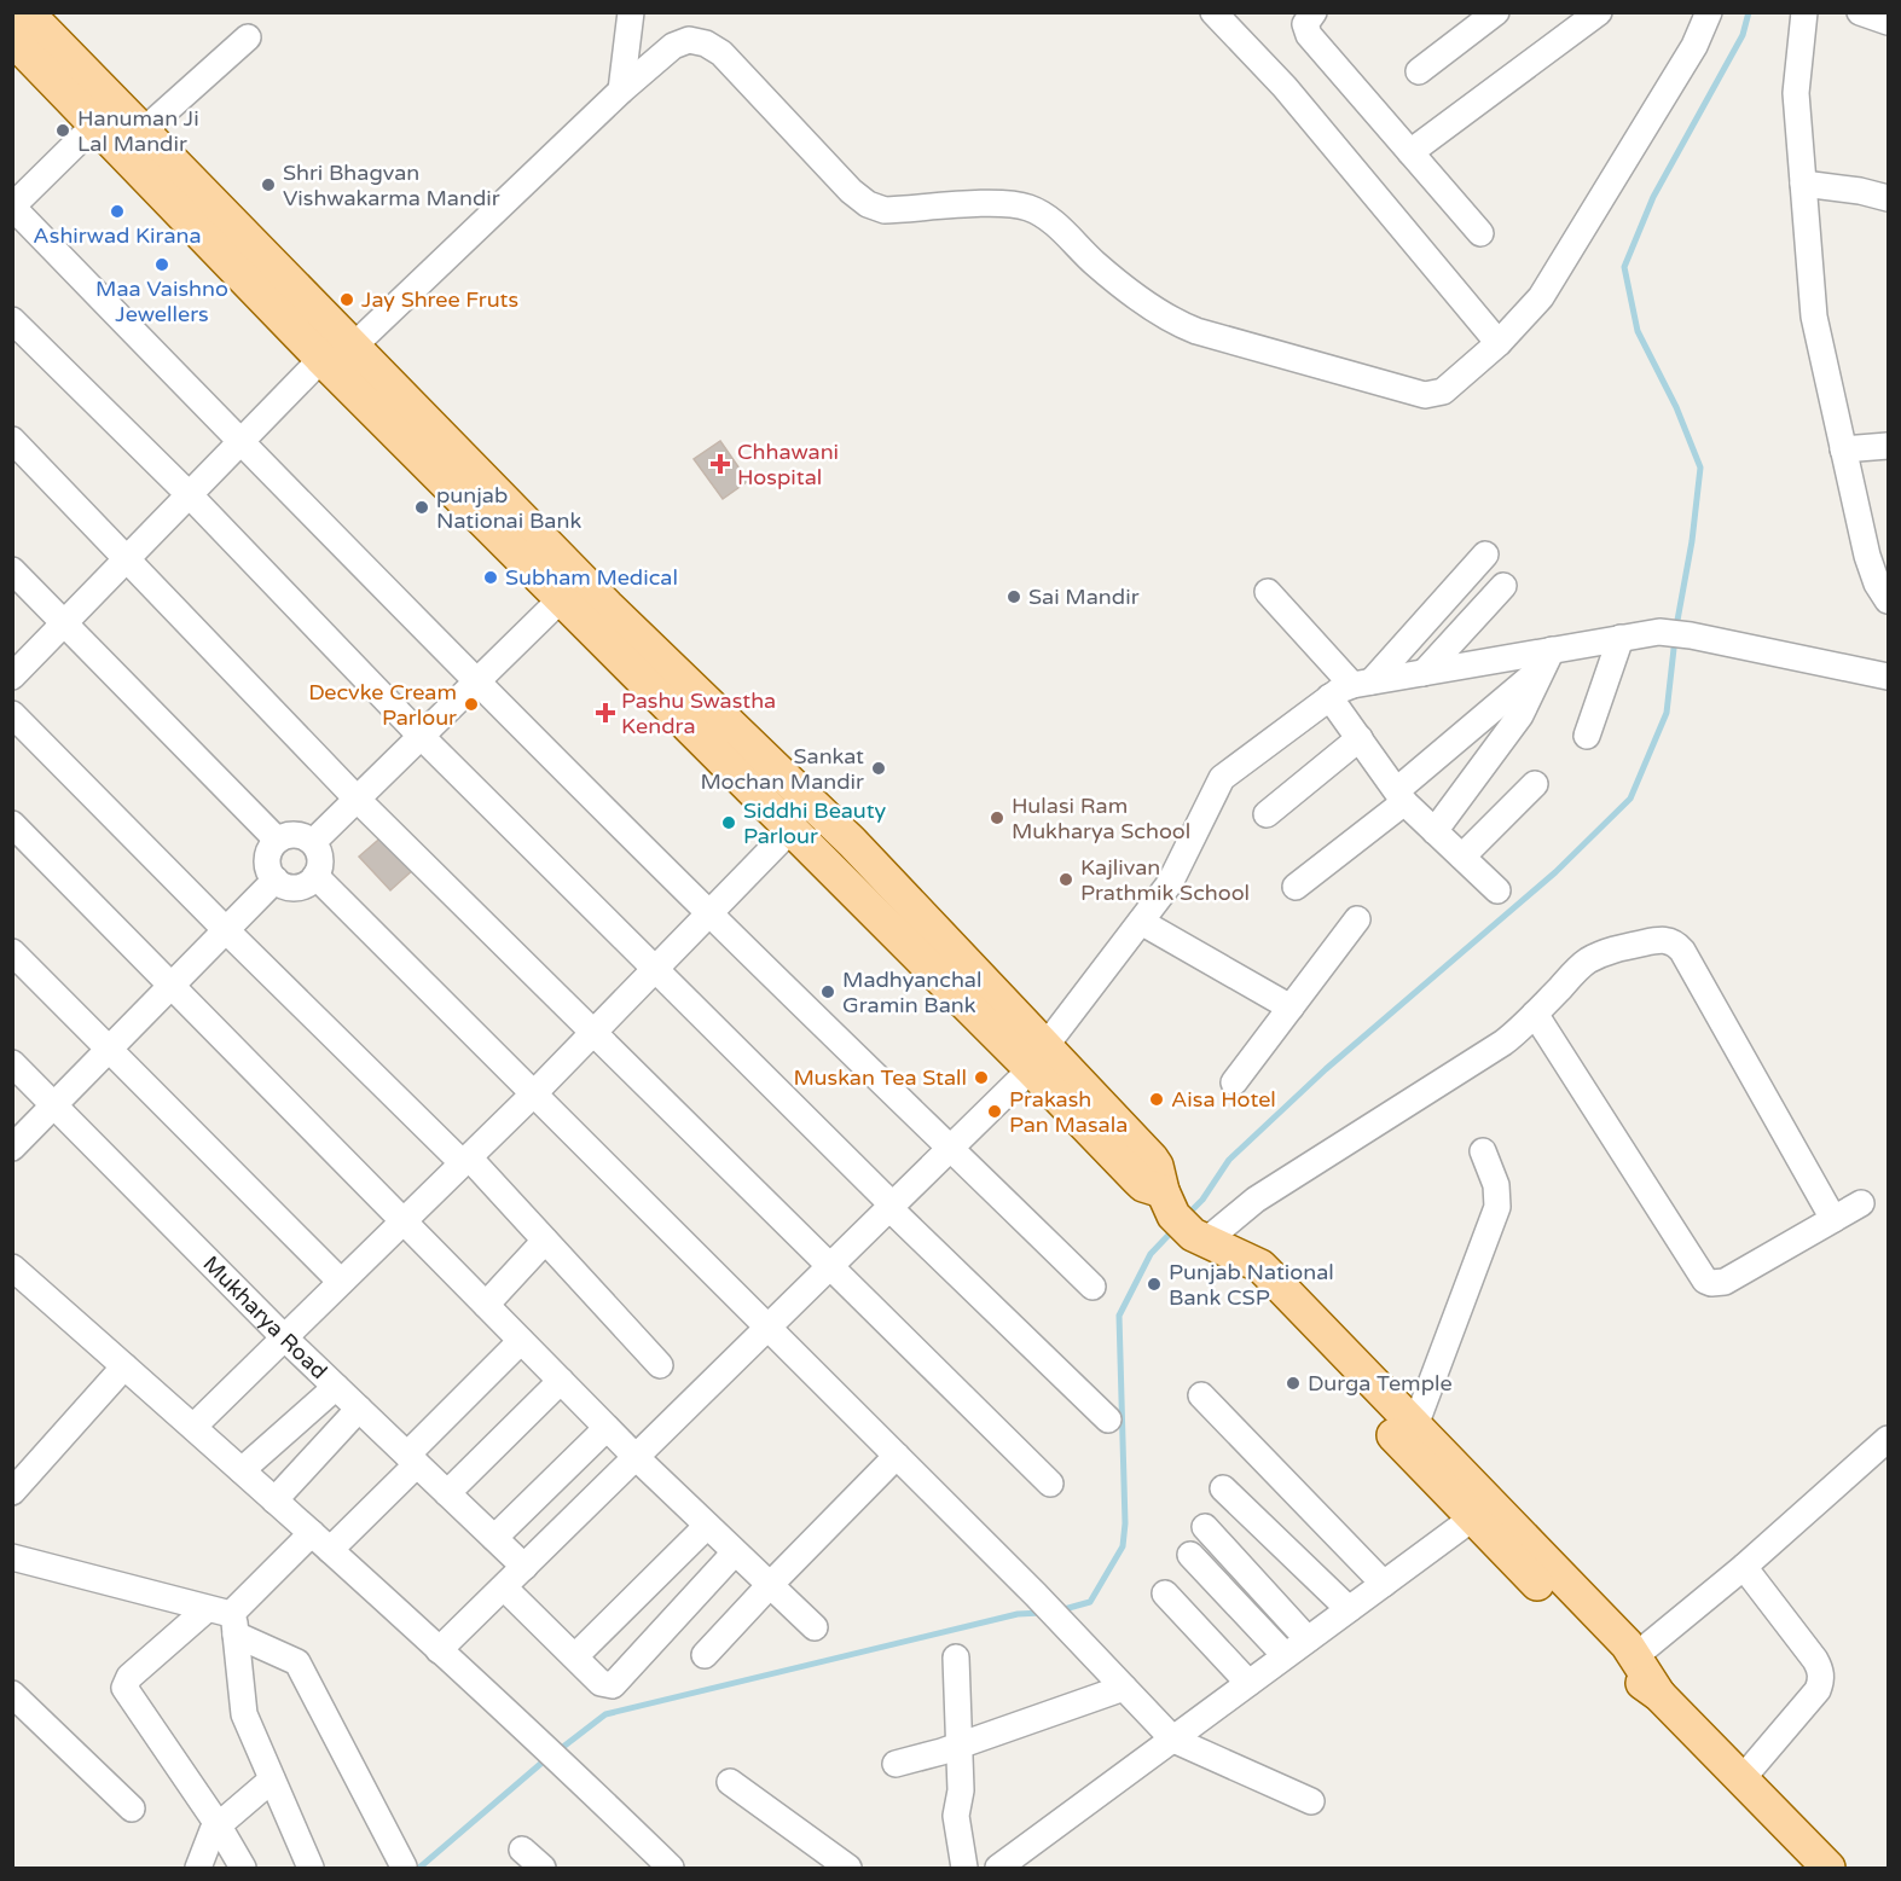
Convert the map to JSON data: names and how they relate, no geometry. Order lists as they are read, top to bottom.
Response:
{
  "streets": {
    "street": ["Mukharya Road"]
  },
  "places": {
    "other": [
      "Hanuman Ji Lal Mandir",
      "Shri Bhagvan Vishwakarma Mandir",
      "Ashirwad Kirana",
      "Maa Vaishno Jewellers",
      "Jay Shree Fruts",
      "punjab Nationai Bank",
      "Subham Medical",
      "Sai Mandir",
      "Decvke Cream Parlour",
      "Sankat Mochan Mandir",
      "Hulasi Ram Mukharya School",
      "Siddhi Beauty Parlour",
      "Kajlivan Prathmik School",
      "Madhyanchal Gramin Bank",
      "Muskan Tea Stall",
      "Aisa Hotel",
      "Prakash Pan Masala",
      "Punjab National Bank CSP",
      "Durga Temple"
    ],
    "health": ["Chhawani Hospital", "Pashu Swastha Kendra"]
  }
}
